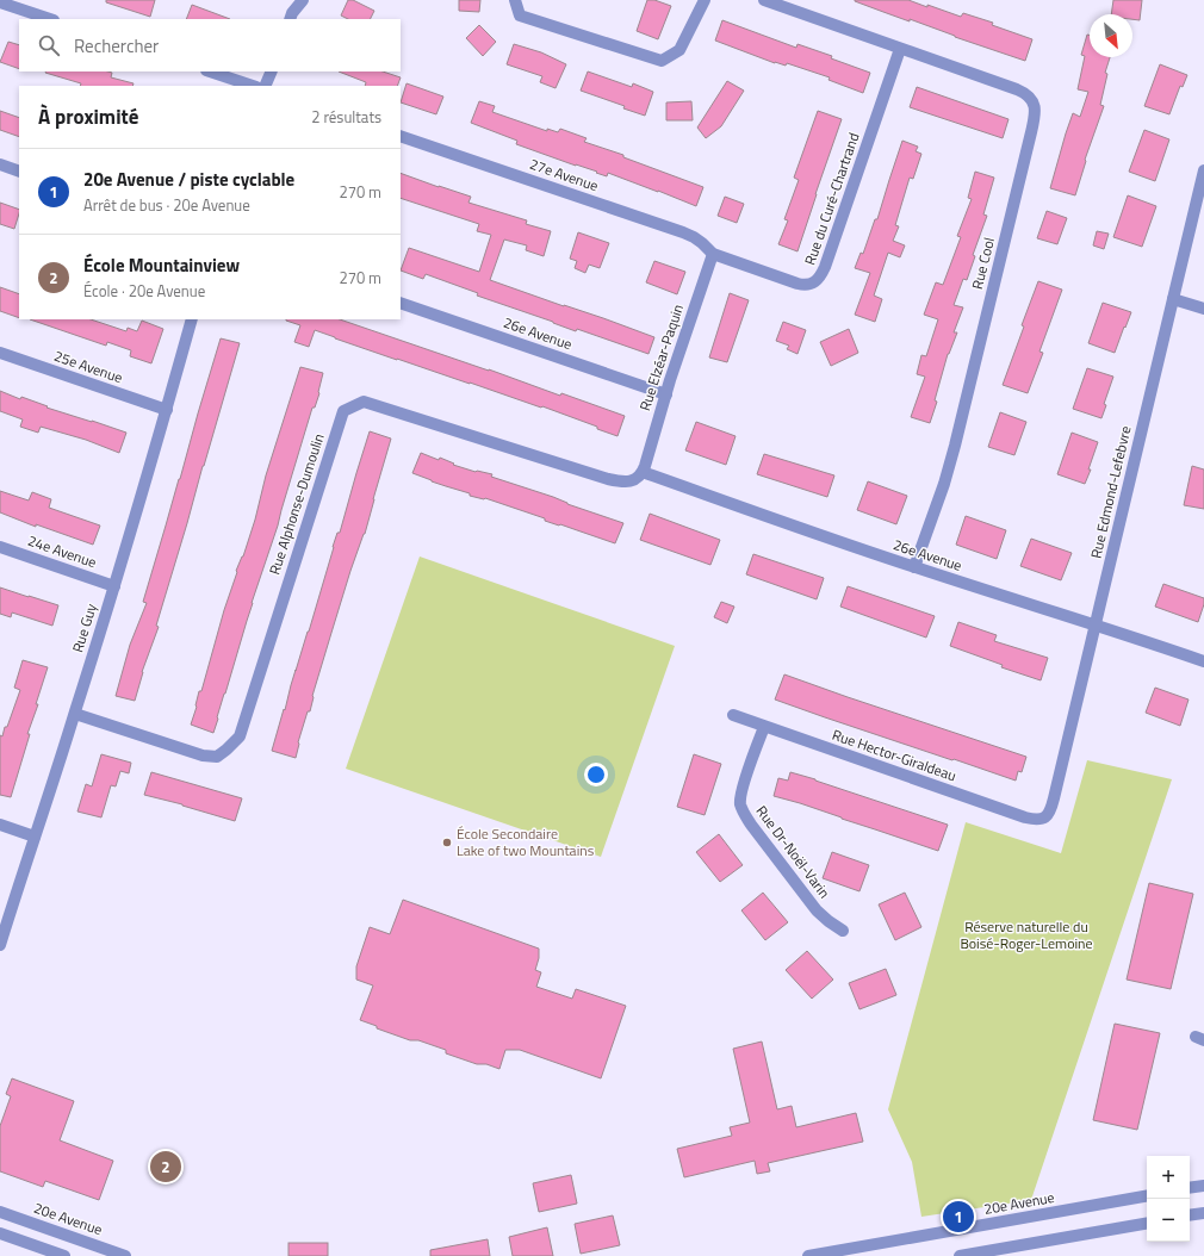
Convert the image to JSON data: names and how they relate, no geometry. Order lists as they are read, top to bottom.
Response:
{
  "streets": {
    "street": [
      "27e Avenue",
      "Rue du Curé-Chartrand",
      "Rue Cool",
      "26e Avenue",
      "Rue Elzéar-Paquin",
      "25e Avenue",
      "Rue Edmond-Lefebvre",
      "Rue Alphonse-Dumoulin",
      "24e Avenue",
      "Rue Guy",
      "Rue Hector-Giraldeau",
      "Rue Dr-Noël-Varin",
      "20e Avenue"
    ]
  },
  "crossings": [
    ["27e Avenue", "Rue du Curé-Chartrand"],
    ["27e Avenue", "Rue Elzéar-Paquin"],
    ["Rue du Curé-Chartrand", "Rue Cool"],
    ["Rue du Curé-Chartrand", "Rue Elzéar-Paquin"],
    ["Rue Cool", "26e Avenue"],
    ["26e Avenue", "Rue Elzéar-Paquin"],
    ["26e Avenue", "Rue Edmond-Lefebvre"],
    ["26e Avenue", "Rue Alphonse-Dumoulin"],
    ["Rue Elzéar-Paquin", "Rue Alphonse-Dumoulin"],
    ["25e Avenue", "Rue Guy"],
    ["Rue Edmond-Lefebvre", "Rue Hector-Giraldeau"],
    ["Rue Alphonse-Dumoulin", "Rue Guy"],
    ["24e Avenue", "Rue Guy"],
    ["Rue Hector-Giraldeau", "Rue Dr-Noël-Varin"]
  ],
  "parks": ["Réserve naturelle du Boisé-Roger-Lemoine"],
  "places": ["École Secondaire Lake of two Mountains"],
  "north": "bottom right",
  "page": {
    "search": "Rechercher",
    "heading": ["À proximité", "2 résultats"],
    "list": [
      {
        "mark": "1",
        "name": "20e Avenue / piste cyclable",
        "note": "Arrêt de bus · 20e Avenue",
        "value": "270 m"
      },
      {
        "mark": "2",
        "name": "École Mountainview",
        "note": "École · 20e Avenue",
        "value": "270 m"
      }
    ],
    "pins": ["2", "1"],
    "map_buttons": ["+", "−"]
  }
}
